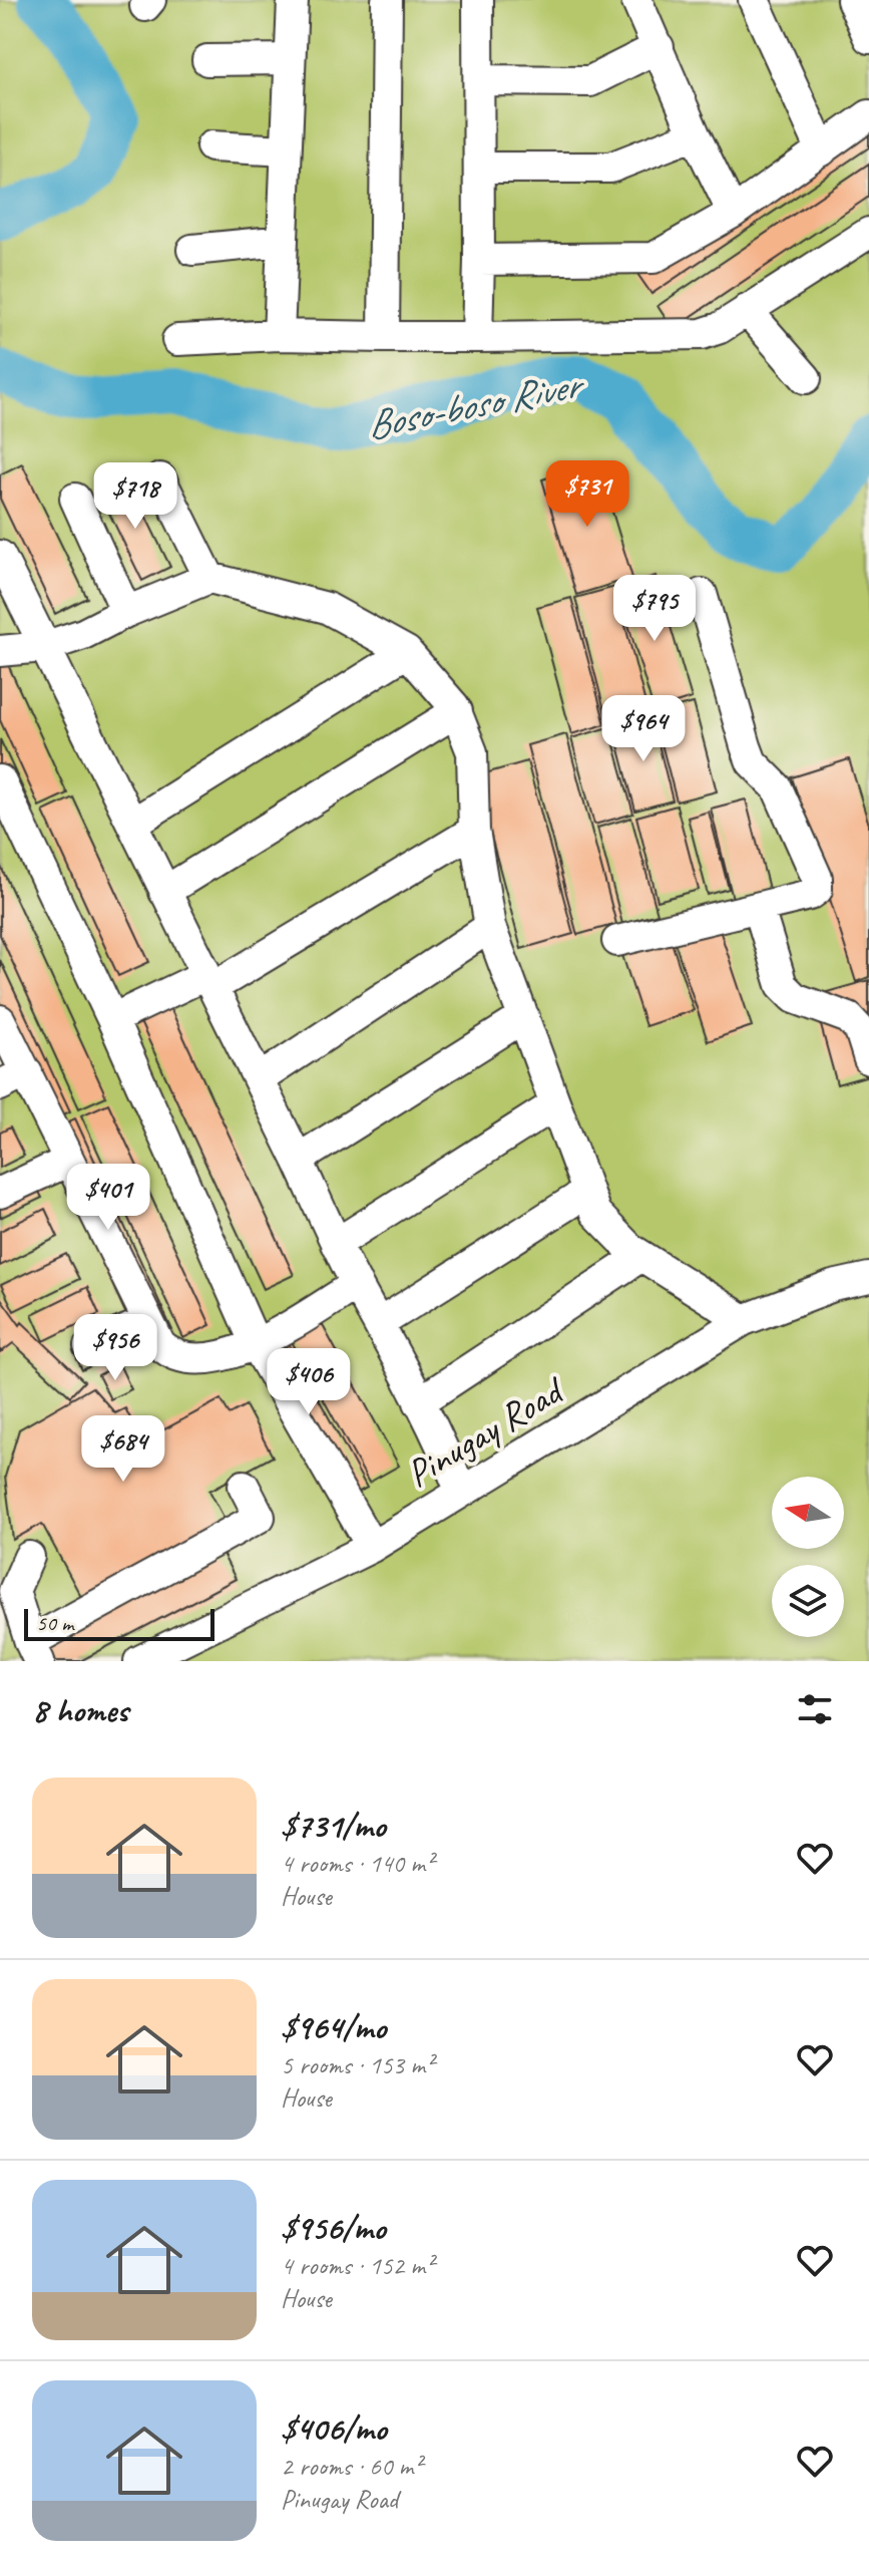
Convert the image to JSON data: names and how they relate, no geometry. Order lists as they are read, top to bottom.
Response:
{
  "streets": {
    "street": ["Pinugay Road"]
  },
  "water": ["Boso-boso River"],
  "scale_bar": "50 m",
  "north": "left",
  "page": {
    "price": [
      "$731",
      "$718",
      "$795",
      "$964",
      "$401",
      "$956",
      "$406",
      "$684"
    ],
    "scale": "50 m",
    "heading": "8 homes",
    "list": [
      {
        "name": "$731/mo",
        "note": "4 rooms · 140 m² · House"
      },
      {
        "name": "$964/mo",
        "note": "5 rooms · 153 m² · House"
      },
      {
        "name": "$956/mo",
        "note": "4 rooms · 152 m² · House"
      },
      {
        "name": "$406/mo",
        "note": "2 rooms · 60 m² · Pinugay Road"
      }
    ]
  }
}
